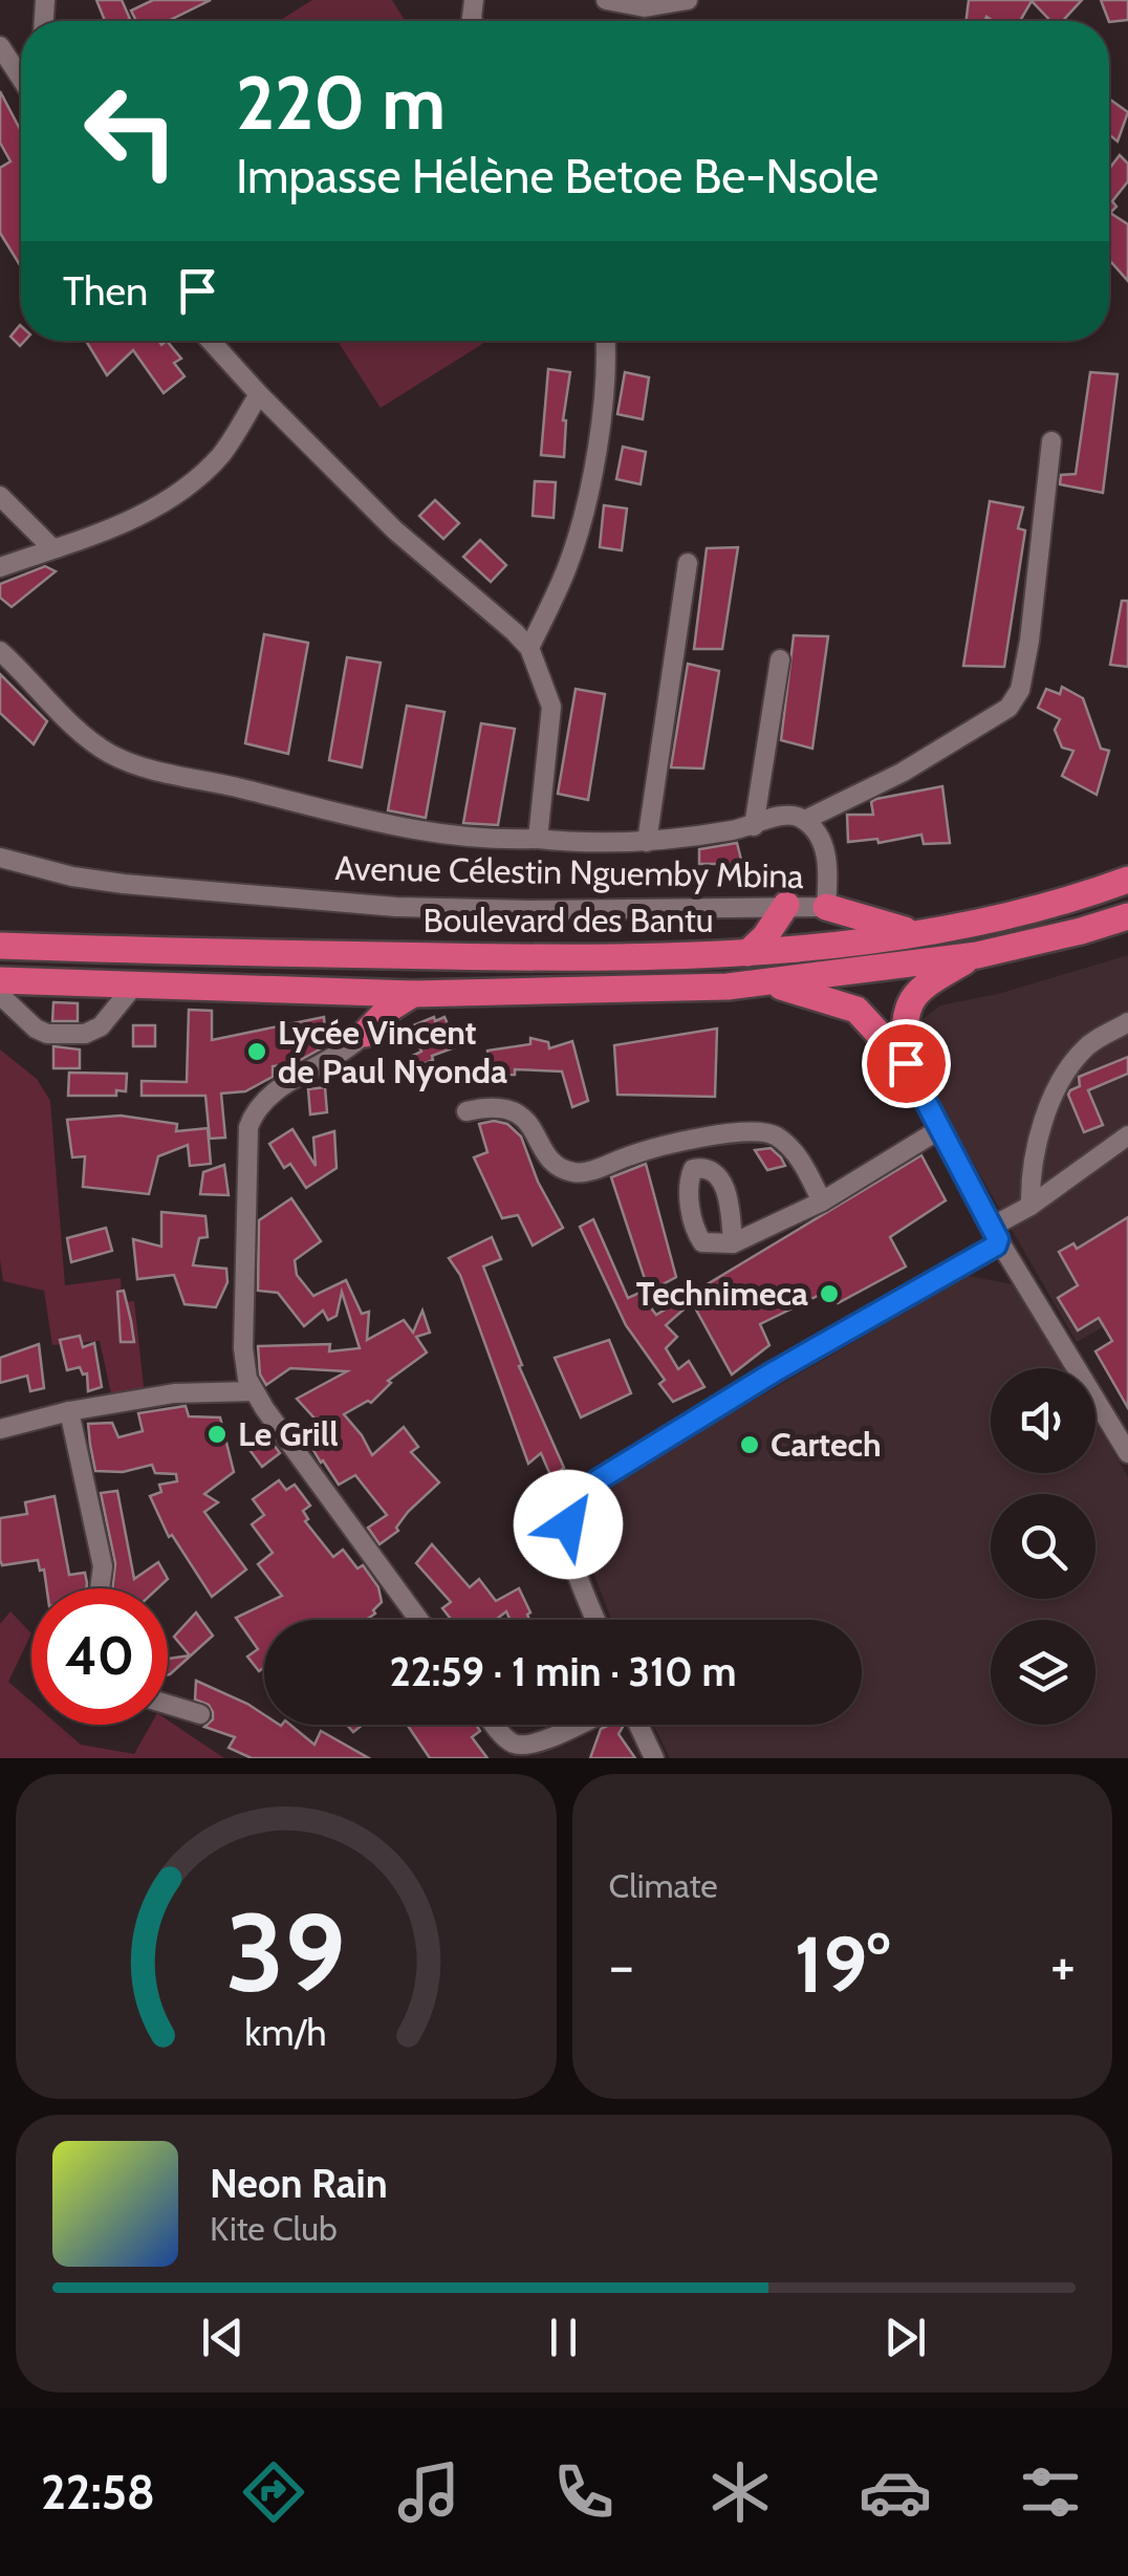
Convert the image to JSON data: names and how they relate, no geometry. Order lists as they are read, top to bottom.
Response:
{
  "streets": {
    "highway": ["Boulevard des Bantu"],
    "street": ["Avenue Célestin Nguemby Mbina"]
  },
  "places": [
    "Lycée Vincent de Paul Nyonda",
    "Technimeca",
    "Le Grill",
    "Cartech"
  ],
  "page": {
    "turn": ["220 m", "Impasse Hélène Betoe Be-Nsole"],
    "then": "Then",
    "limit": "40",
    "trip": "22:59 · 1 min · 310 m",
    "tile": "Climate",
    "heat": ["−", "19°", "+"],
    "song": ["Neon Rain", "Kite Club"],
    "tabs": "22:58",
    "gauge": ["39", "km/h"]
  }
}
